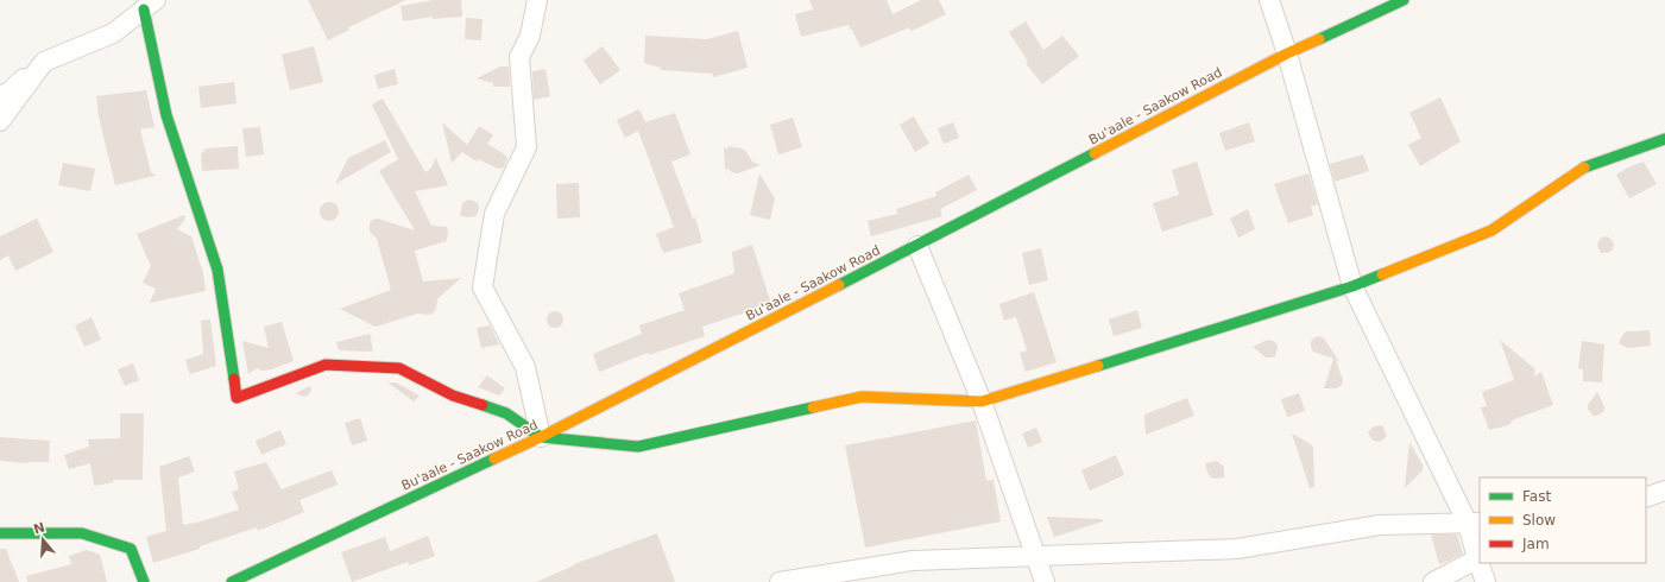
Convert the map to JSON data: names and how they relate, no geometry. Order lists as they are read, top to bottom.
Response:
{
  "streets": {
    "street": ["Bu'aale - Saakow Road"]
  },
  "legend": ["Fast", "Slow", "Jam"],
  "north": "top"
}
